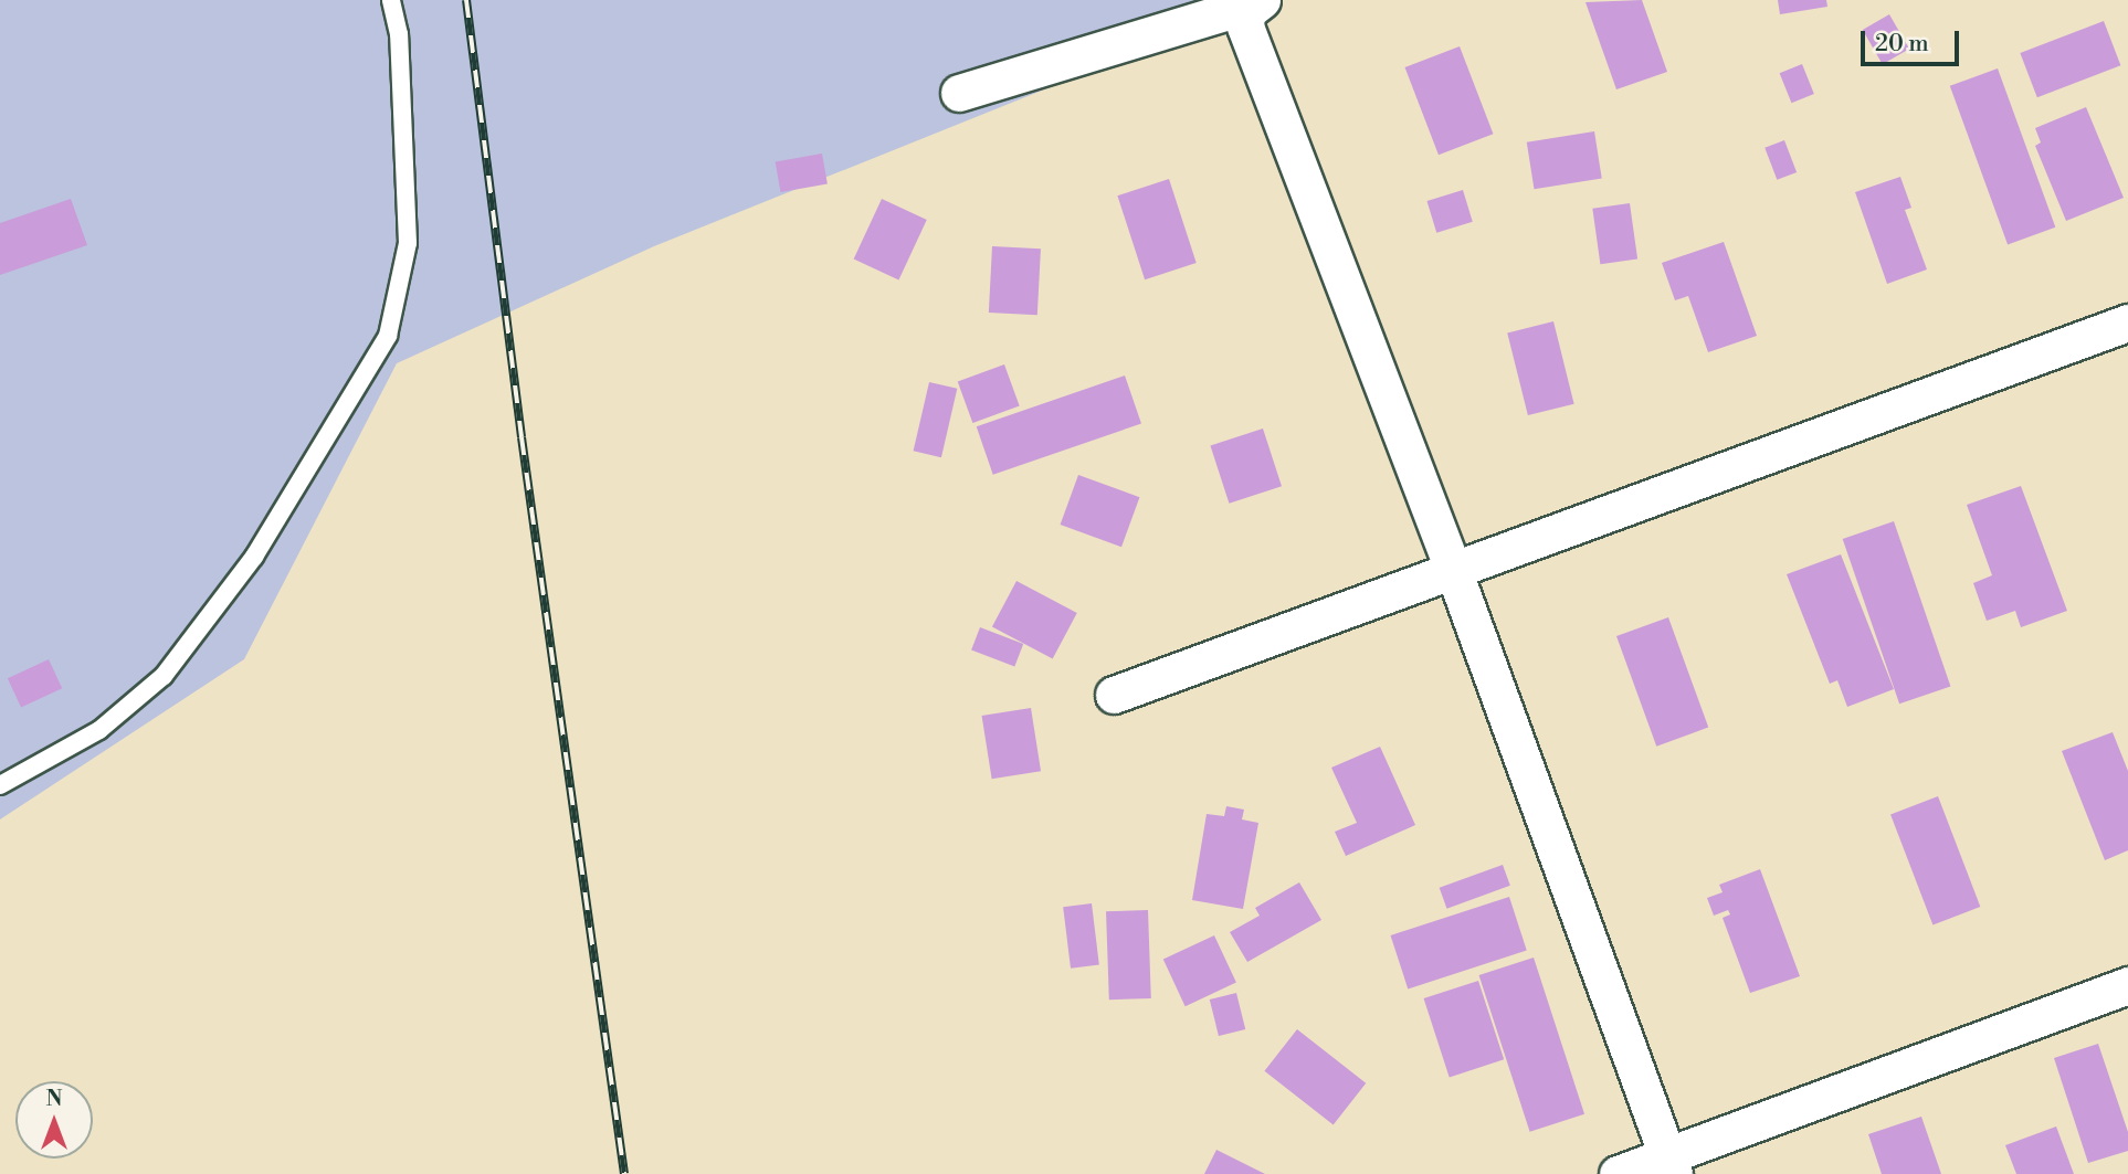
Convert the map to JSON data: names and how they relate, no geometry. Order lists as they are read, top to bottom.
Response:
{
  "scale_bar": "20 m",
  "north": "top"
}
